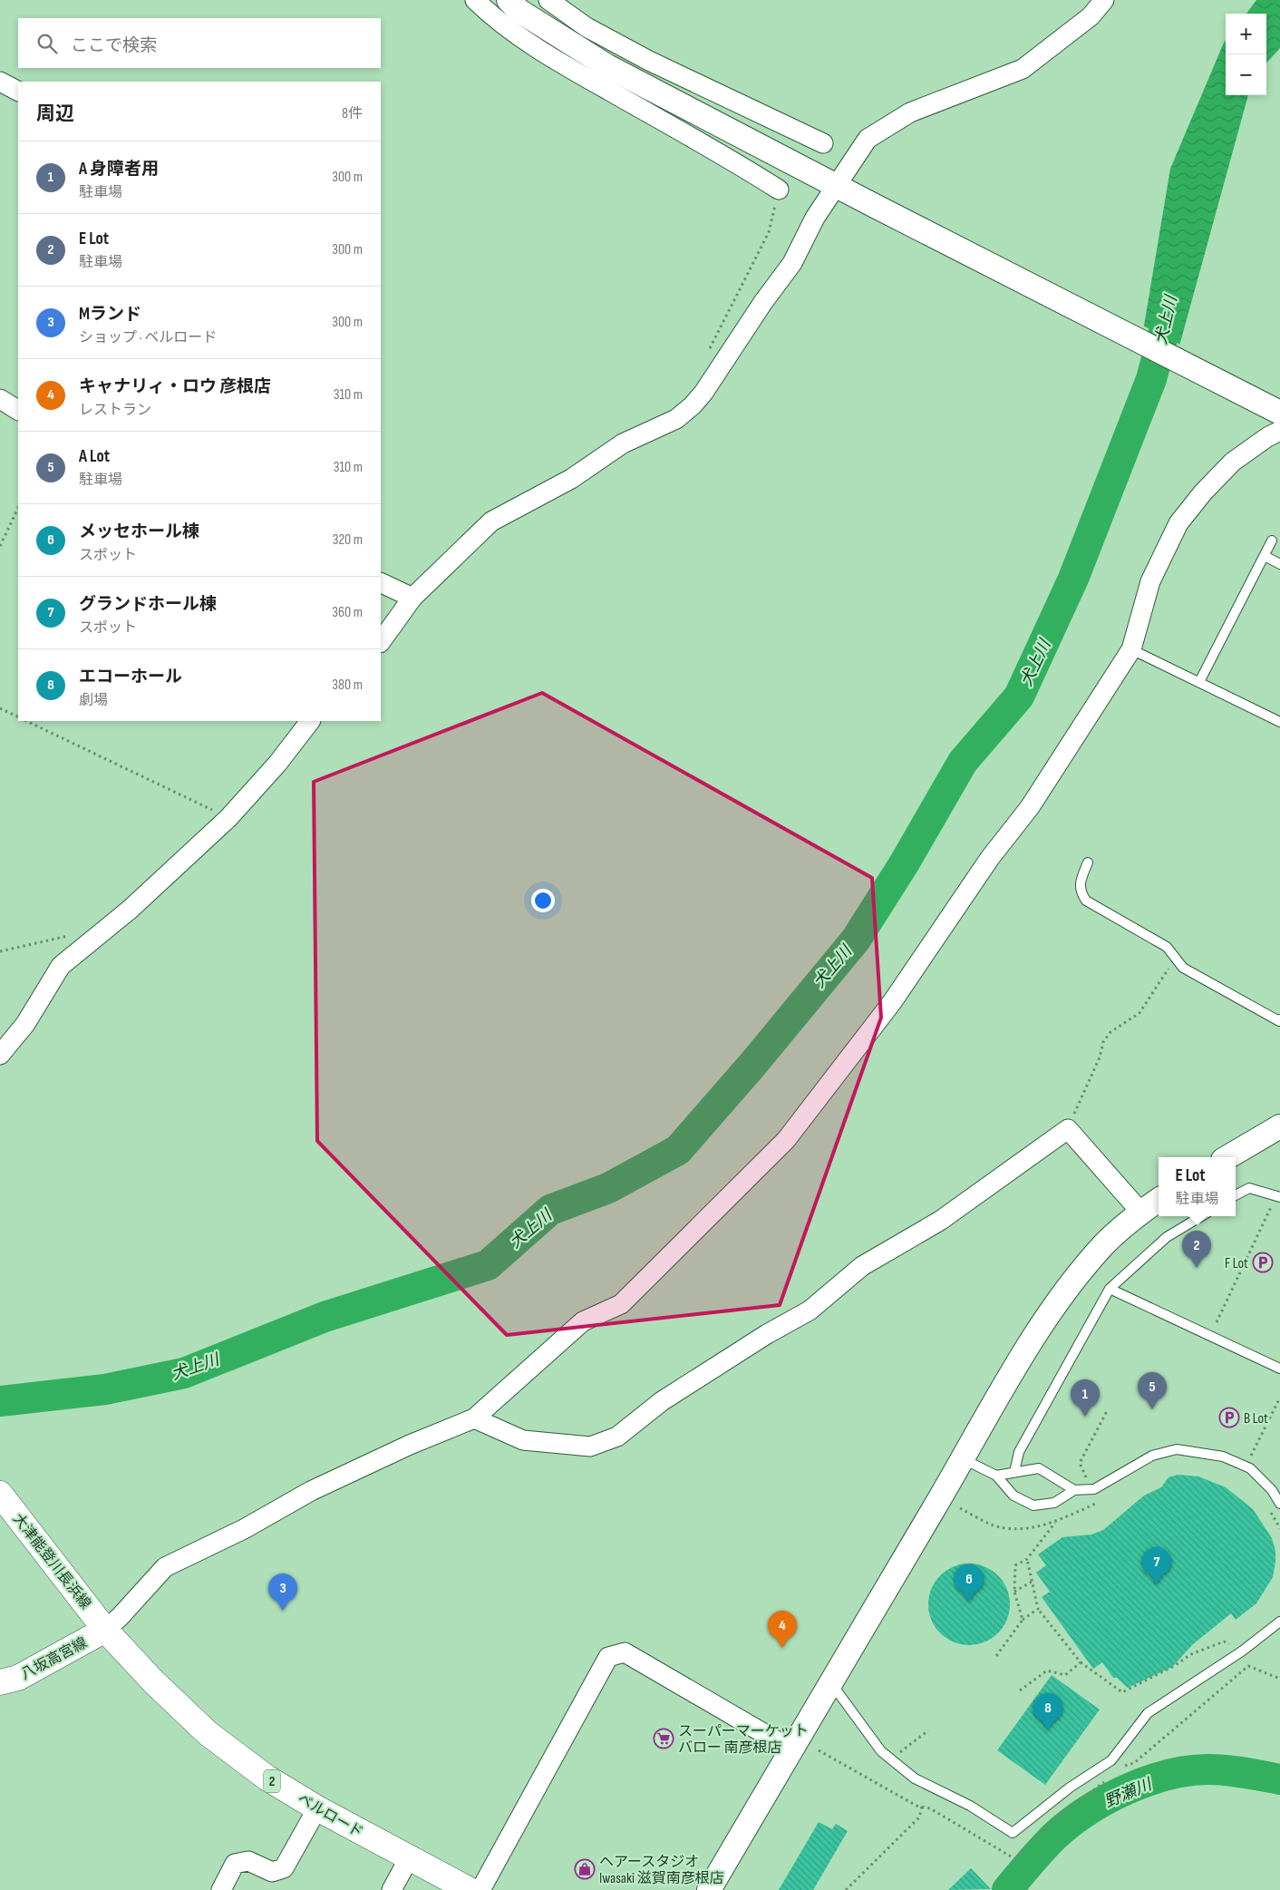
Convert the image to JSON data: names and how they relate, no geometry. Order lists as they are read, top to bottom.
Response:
{
  "streets": {
    "main road": [
      "大津能登川長浜線",
      "八坂高宮線",
      "2",
      "ベルロード"
    ]
  },
  "crossings": [
    ["大津能登川長浜線", "八坂高宮線"],
    ["大津能登川長浜線", "ベルロード"],
    ["八坂高宮線", "ベルロード"]
  ],
  "water": ["犬上川", "野瀬川"],
  "places": {
    "parking": ["F Lot", "B Lot"],
    "supermarket": ["スーパーマーケット バロー 南彦根店"],
    "shop": ["ヘアースタジオ Iwasaki 滋賀南彦根店"]
  },
  "page": {
    "map_buttons": ["+", "−"],
    "search": "ここで検索",
    "heading": ["周辺", "8件"],
    "list": [
      {
        "mark": "1",
        "name": "A 身障者用",
        "note": "駐車場",
        "value": "300 m"
      },
      {
        "mark": "2",
        "name": "E Lot",
        "note": "駐車場",
        "value": "300 m"
      },
      {
        "mark": "3",
        "name": "Mランド",
        "note": "ショップ · ベルロード",
        "value": "300 m"
      },
      {
        "mark": "4",
        "name": "キャナリィ・ロウ 彦根店",
        "note": "レストラン",
        "value": "310 m"
      },
      {
        "mark": "5",
        "name": "A Lot",
        "note": "駐車場",
        "value": "310 m"
      },
      {
        "mark": "6",
        "name": "メッセホール棟",
        "note": "スポット",
        "value": "320 m"
      },
      {
        "mark": "7",
        "name": "グランドホール棟",
        "note": "スポット",
        "value": "360 m"
      },
      {
        "mark": "8",
        "name": "エコーホール",
        "note": "劇場",
        "value": "380 m"
      }
    ],
    "popup": ["E Lot", "駐車場"],
    "pins": [
      "2",
      "5",
      "1",
      "7",
      "6",
      "3",
      "4",
      "8"
    ]
  }
}
